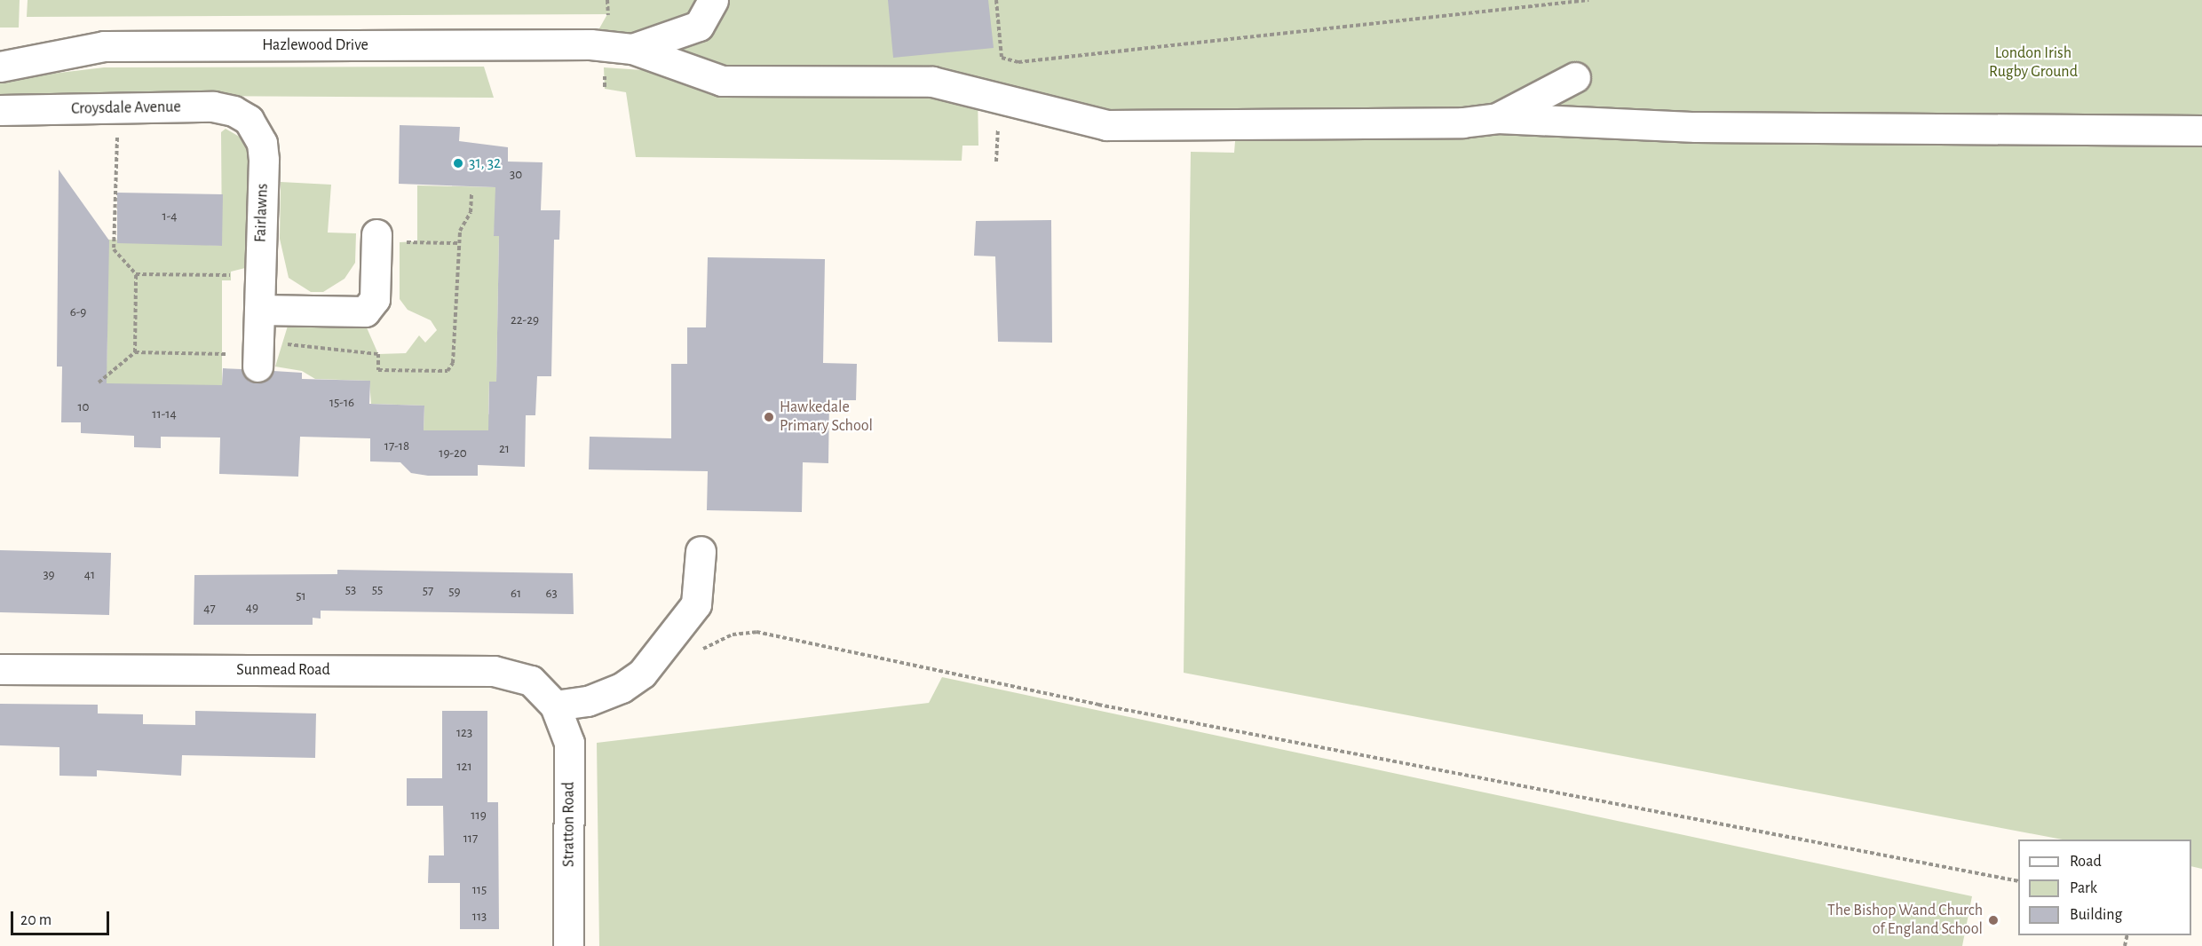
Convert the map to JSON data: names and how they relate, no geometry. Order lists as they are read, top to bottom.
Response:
{
  "streets": {
    "street": [
      "Hazlewood Drive",
      "Croysdale Avenue",
      "Fairlawns",
      "Sunmead Road",
      "Stratton Road"
    ]
  },
  "crossings": [
    ["Croysdale Avenue", "Fairlawns"],
    ["Sunmead Road", "Stratton Road"]
  ],
  "parks": ["London Irish Rugby Ground"],
  "places": ["31, 32", "Hawkedale Primary School", "The Bishop Wand Church of England School"],
  "house_numbers": [
    "30",
    "1-4",
    "6-9",
    "22-29",
    "15-16",
    "10",
    "11-14",
    "17-18",
    "21",
    "19-20",
    "39",
    "41",
    "53",
    "55",
    "57",
    "59",
    "61",
    "63",
    "51",
    "49",
    "47",
    "123",
    "121",
    "119",
    "117",
    "115",
    "113"
  ],
  "legend": ["Road", "Park", "Building"],
  "scale_bar": "20 m"
}
